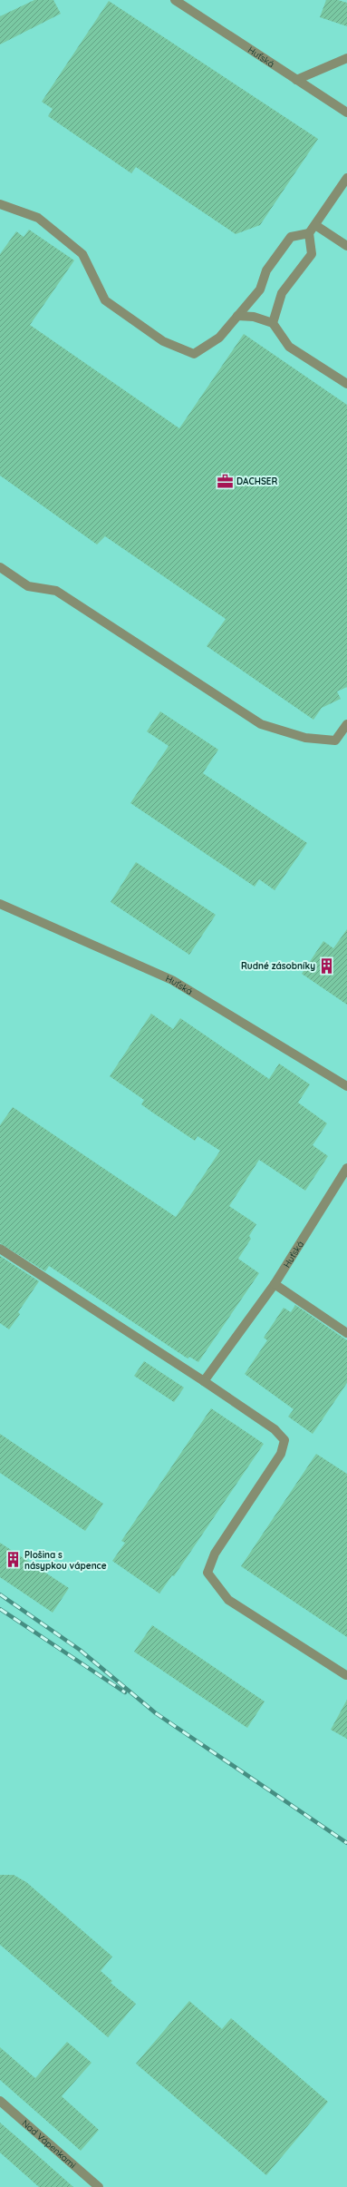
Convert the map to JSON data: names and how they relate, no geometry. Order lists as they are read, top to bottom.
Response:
{
  "streets": {
    "street": ["Huťská", "Nad Vápenkami"]
  },
  "places": {
    "office": ["DACHSER"],
    "building": ["Rudné zásobníky", "Plošina s násypkou vápence"]
  }
}
